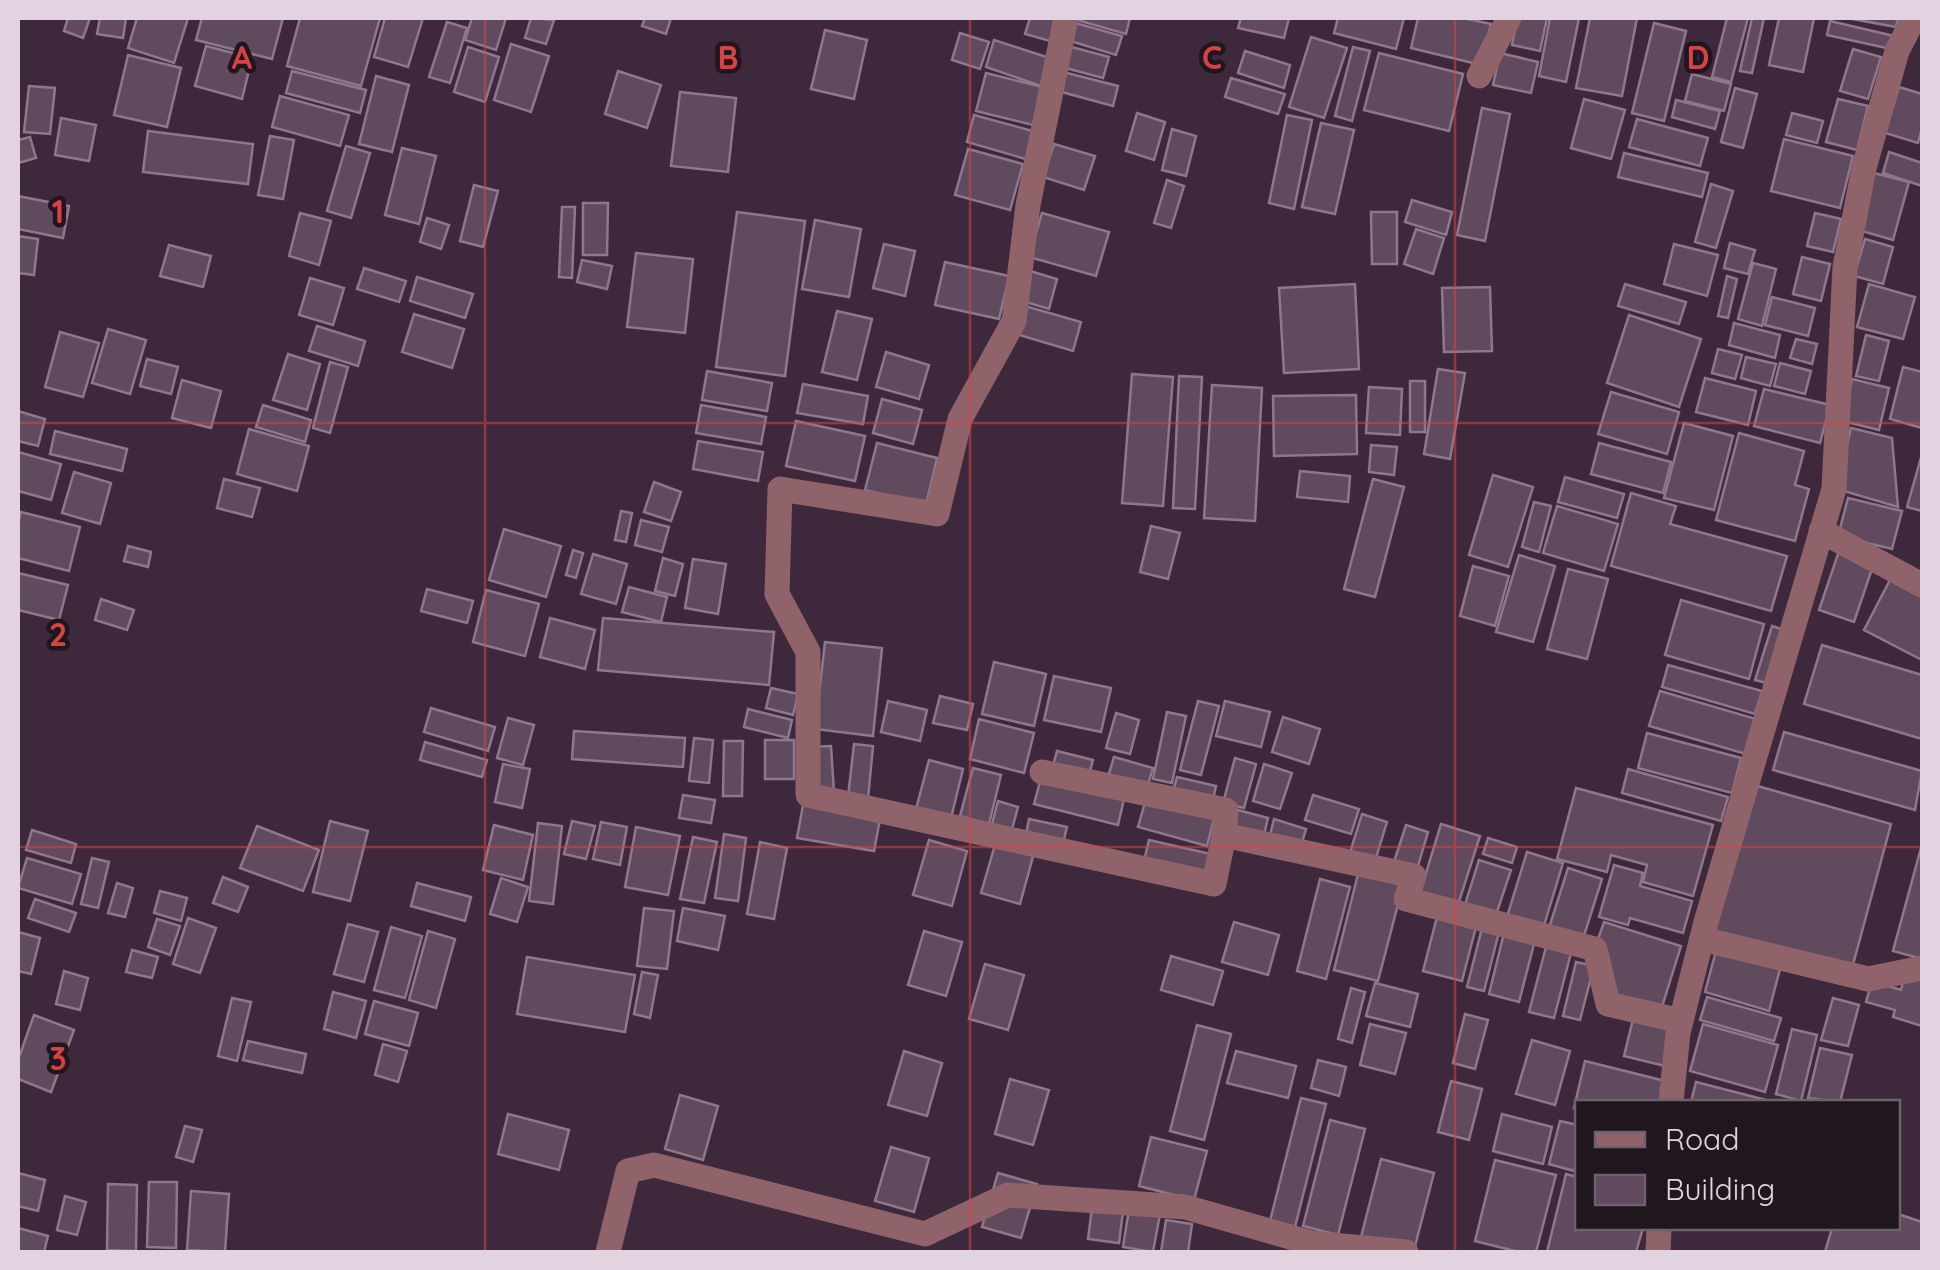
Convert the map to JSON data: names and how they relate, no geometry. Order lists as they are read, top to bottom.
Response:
{
  "legend": ["Road", "Building"],
  "grid": {
    "columns": [
      "A",
      "B",
      "C",
      "D"
    ],
    "rows": ["1", "2", "3"]
  }
}
